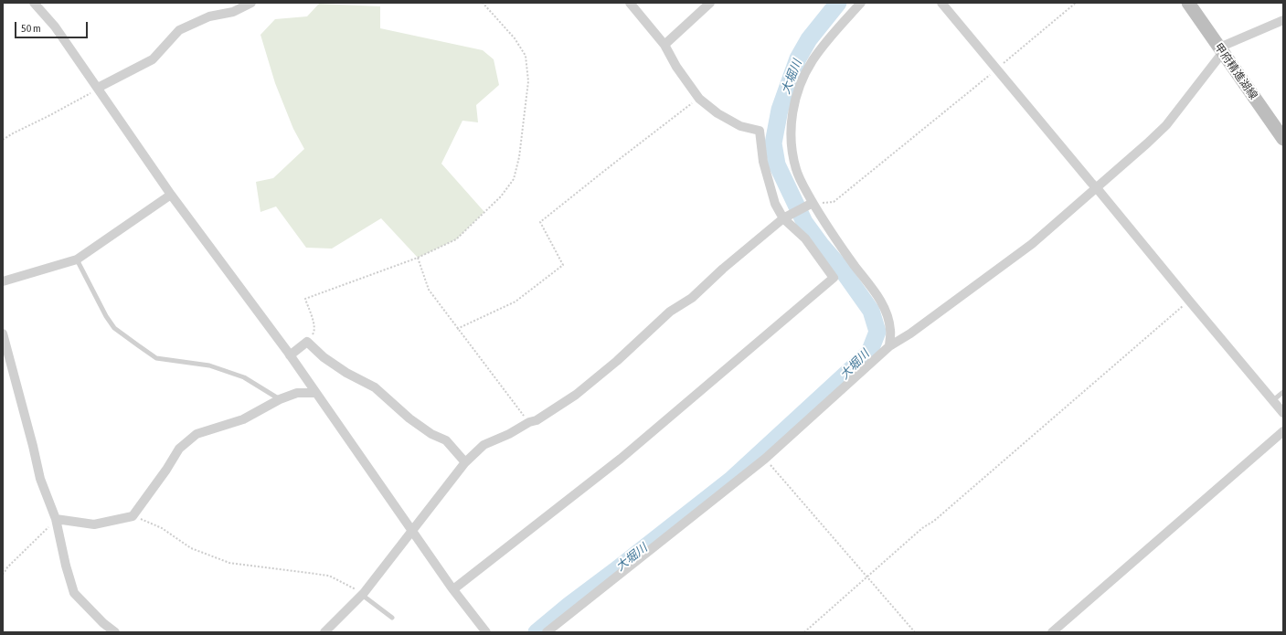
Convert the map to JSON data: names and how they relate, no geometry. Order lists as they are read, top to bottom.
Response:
{
  "streets": {
    "main road": ["甲府精進湖線"]
  },
  "water": ["大堀川"],
  "scale_bar": "50 m"
}
